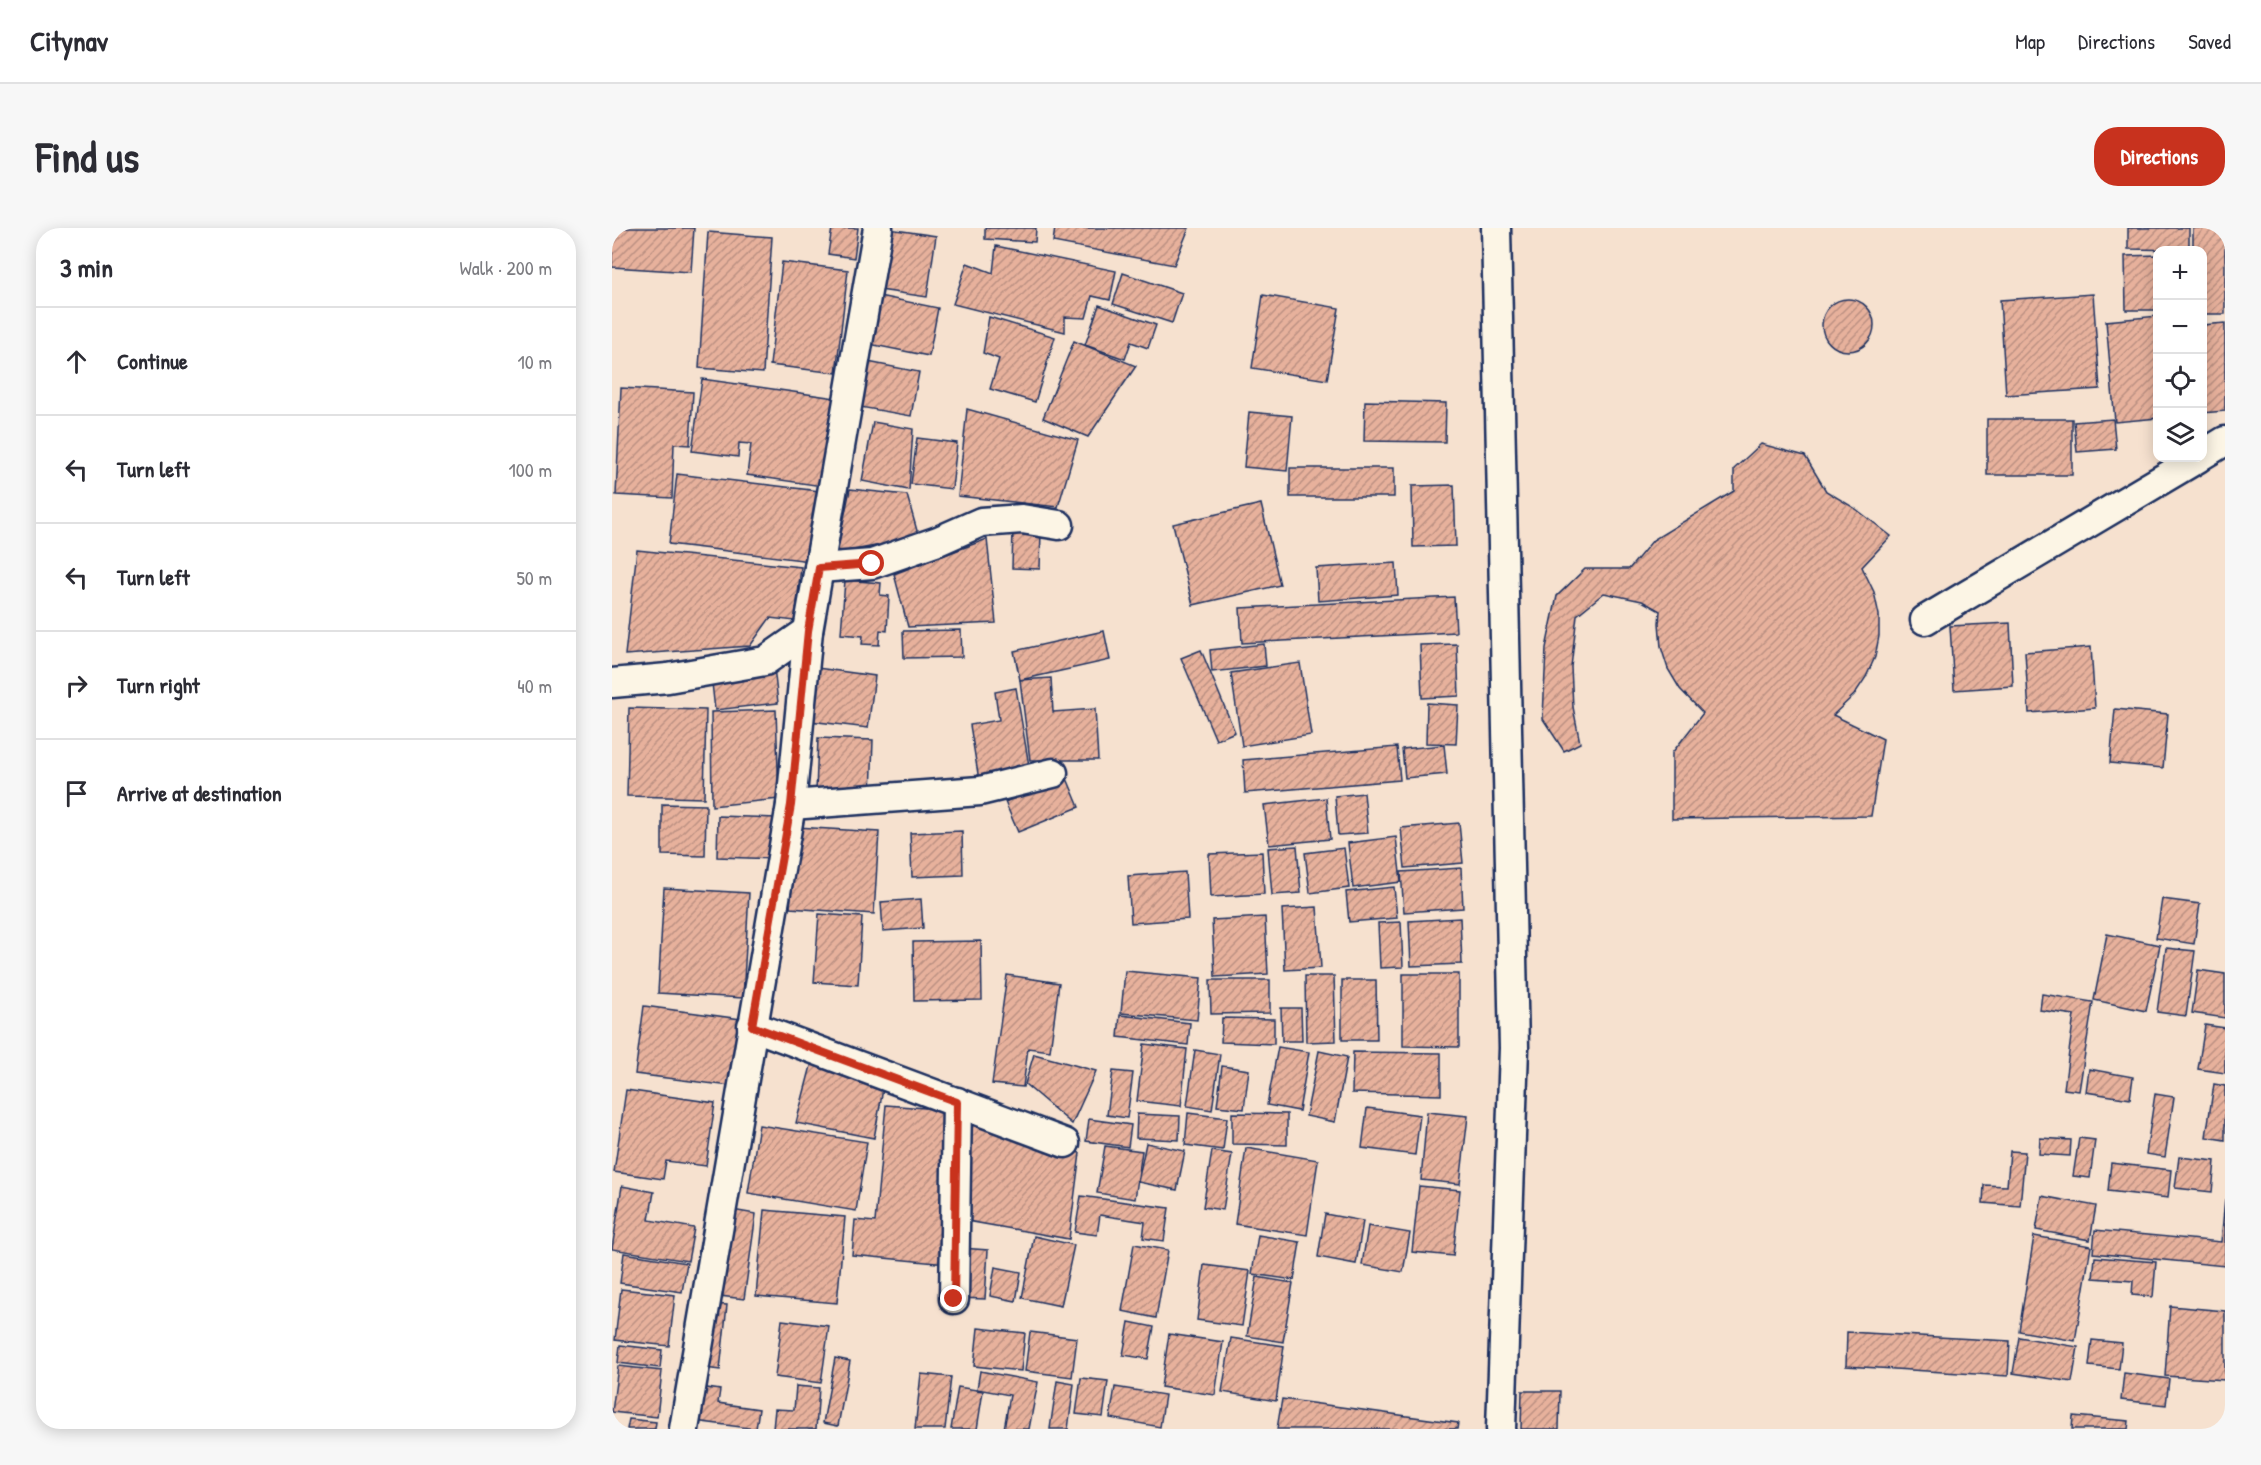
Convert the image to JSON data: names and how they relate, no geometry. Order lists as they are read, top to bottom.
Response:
{
  "page": {
    "header": "Citynav",
    "nav": ["Map", "Directions", "Saved"],
    "buttons": "Directions",
    "title": "Find us",
    "heading": ["3 min", "Walk · 200 m"],
    "map_buttons": ["+", "−"],
    "list": [
      ["Continue", "10 m"],
      ["Turn left", "100 m"],
      ["Turn left", "50 m"],
      ["Turn right", "40 m"],
      "Arrive at destination"
    ]
  }
}
